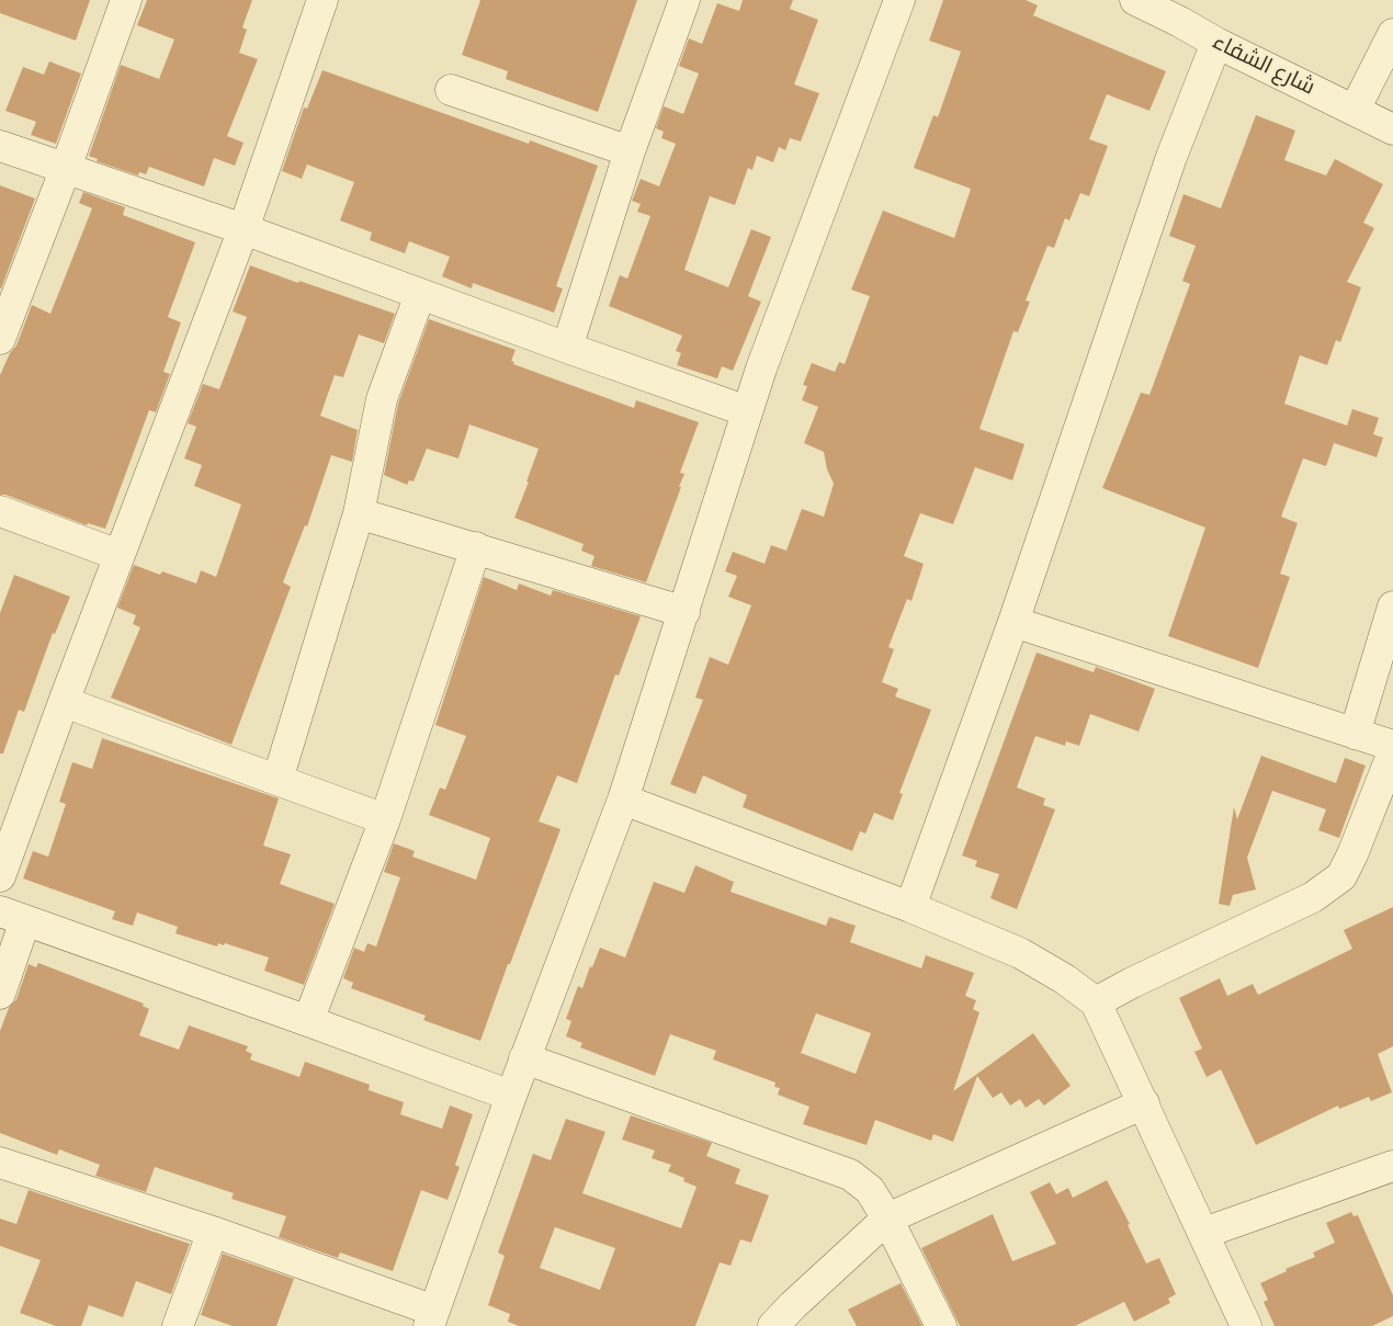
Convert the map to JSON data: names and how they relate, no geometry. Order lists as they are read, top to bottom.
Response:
{
  "streets": {
    "street": ["شارع الشفاء"]
  }
}
